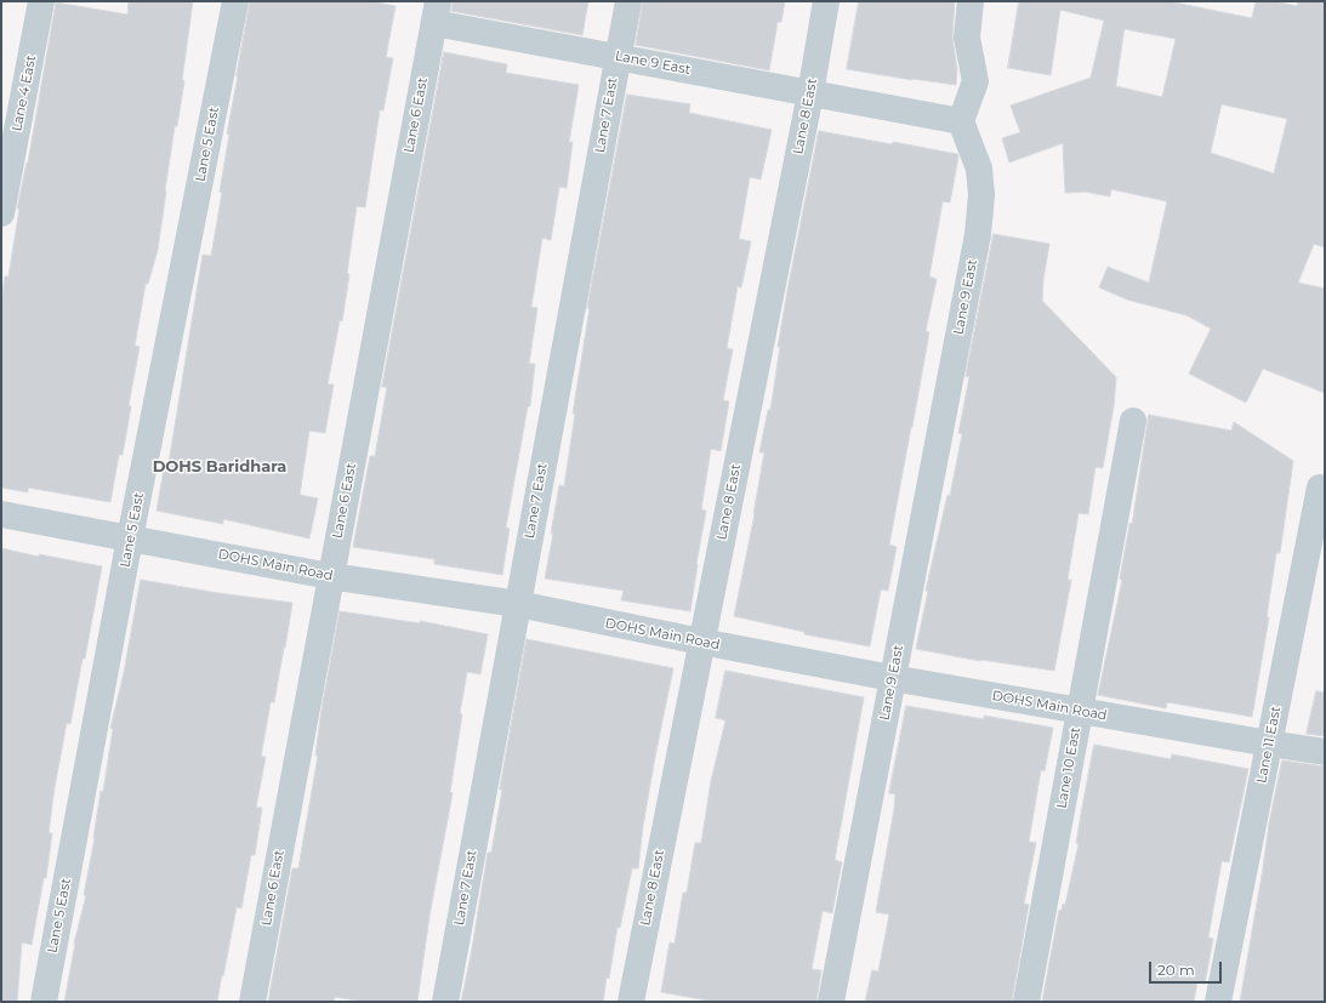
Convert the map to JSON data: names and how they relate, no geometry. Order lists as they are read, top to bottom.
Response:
{
  "streets": {
    "street": [
      "Lane 9 East",
      "Lane 4 East",
      "Lane 6 East",
      "Lane 7 East",
      "Lane 8 East",
      "Lane 5 East",
      "DOHS Main Road",
      "Lane 11 East",
      "Lane 10 East"
    ]
  },
  "crossings": [
    ["Lane 9 East", "Lane 6 East"],
    ["Lane 9 East", "Lane 7 East"],
    ["Lane 9 East", "Lane 8 East"],
    ["Lane 9 East", "DOHS Main Road"],
    ["Lane 6 East", "DOHS Main Road"],
    ["Lane 7 East", "DOHS Main Road"],
    ["Lane 8 East", "DOHS Main Road"],
    ["Lane 5 East", "DOHS Main Road"],
    ["DOHS Main Road", "Lane 11 East"],
    ["DOHS Main Road", "Lane 10 East"]
  ],
  "districts": ["DOHS Baridhara"],
  "scale_bar": "20 m"
}
